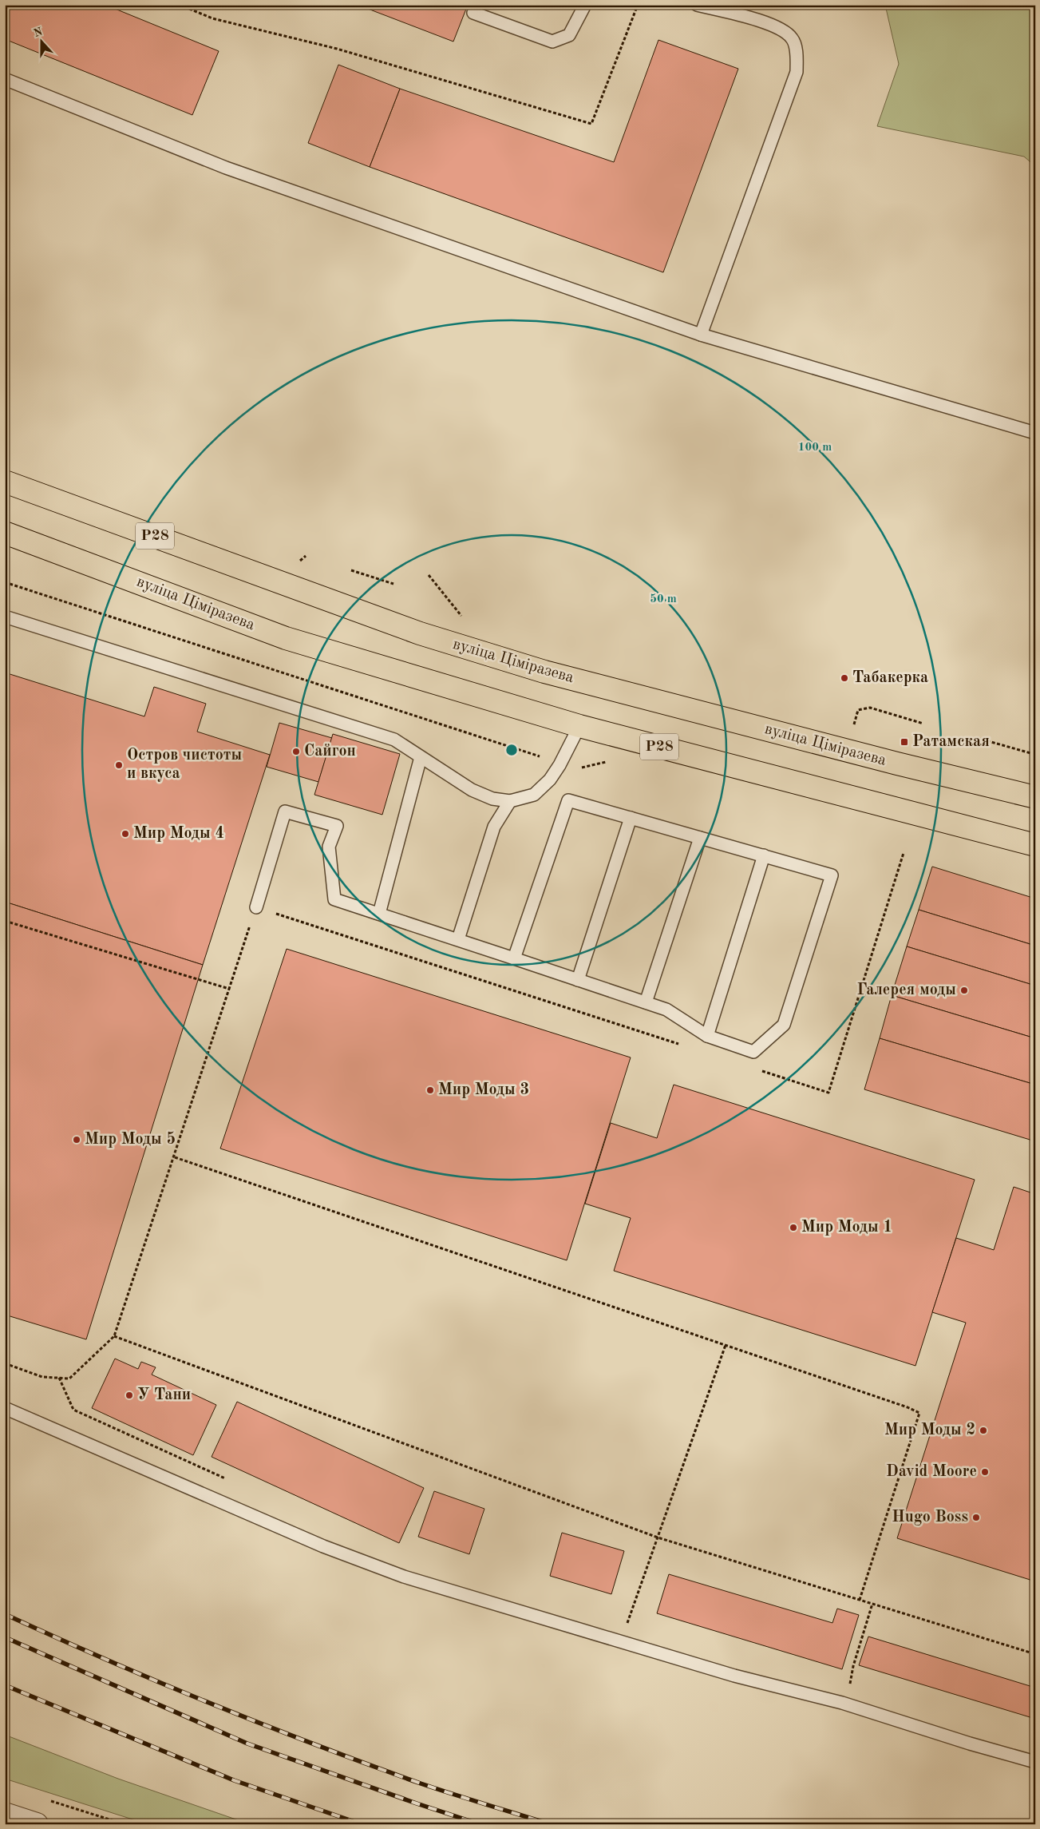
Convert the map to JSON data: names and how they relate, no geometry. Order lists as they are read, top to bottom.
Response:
{
  "streets": {
    "main road": ["Р28", "вуліца Ціміразева"]
  },
  "places": {
    "other": [
      "Табакерка",
      "Сайгон",
      "Остров чистоты и вкуса",
      "Мир Моды 4",
      "Галерея моды",
      "Мир Моды 3",
      "Мир Моды 5",
      "Мир Моды 1",
      "У Тани",
      "Мир Моды 2",
      "David Moore",
      "Hugo Boss"
    ],
    "transit": ["Ратамская"]
  },
  "north": "top",
  "rings": ["100 m", "50 m"]
}
